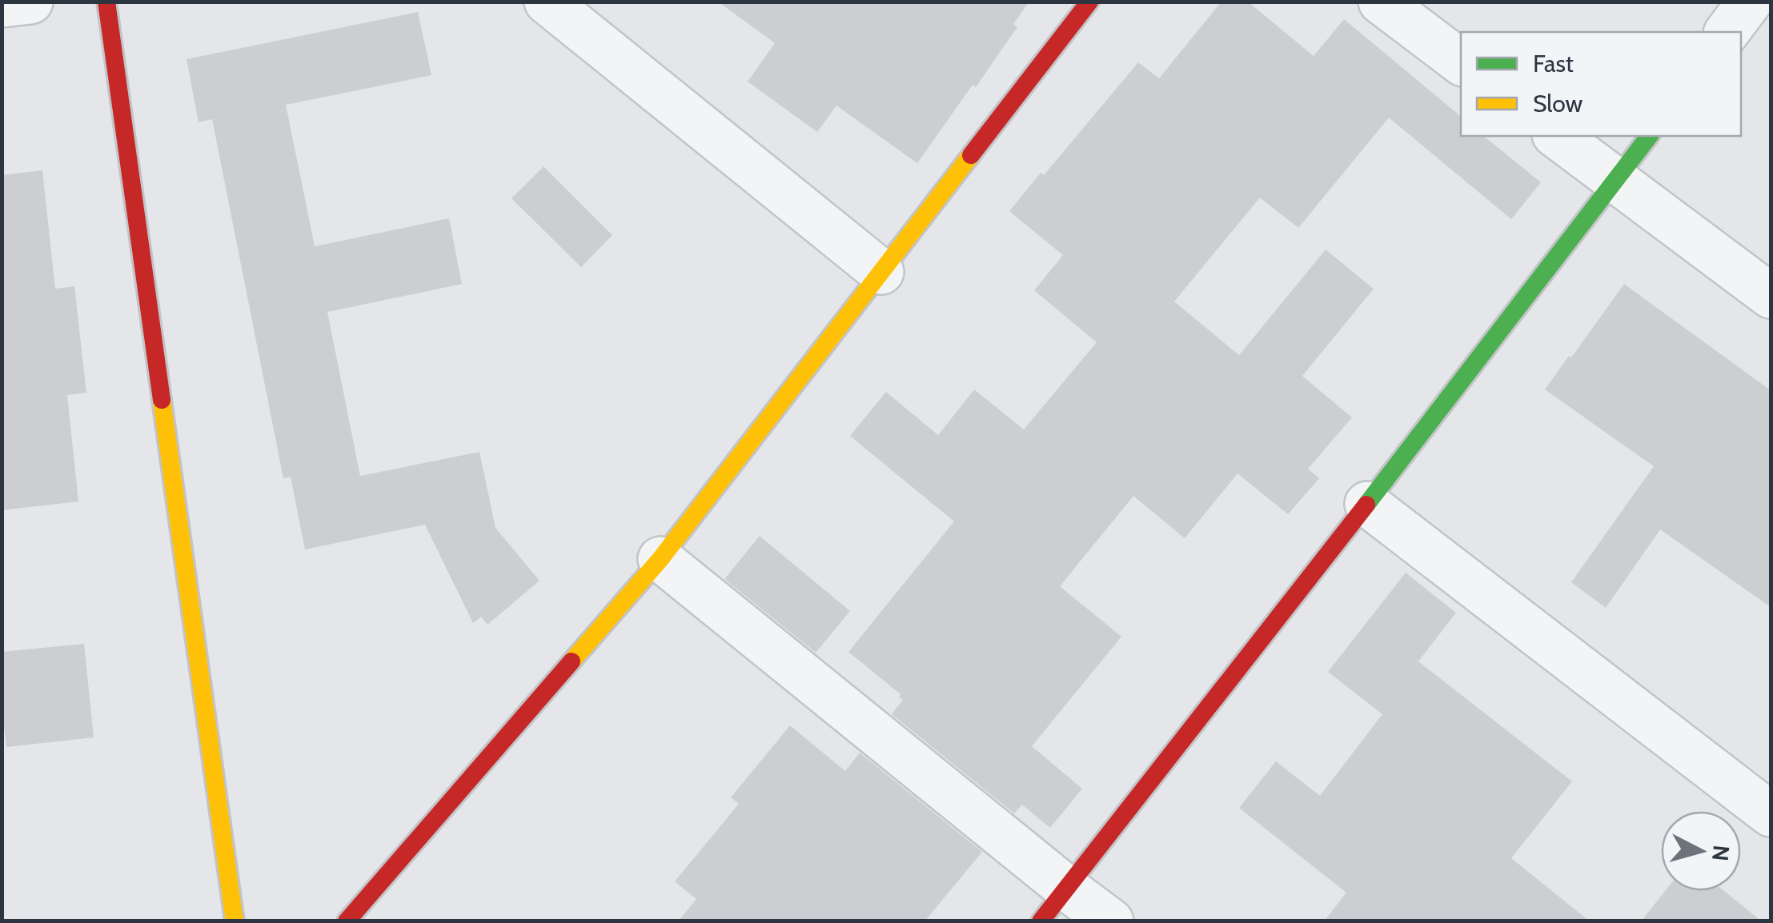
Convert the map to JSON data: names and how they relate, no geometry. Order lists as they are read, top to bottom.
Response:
{
  "legend": ["Fast", "Slow"],
  "north": "right"
}
